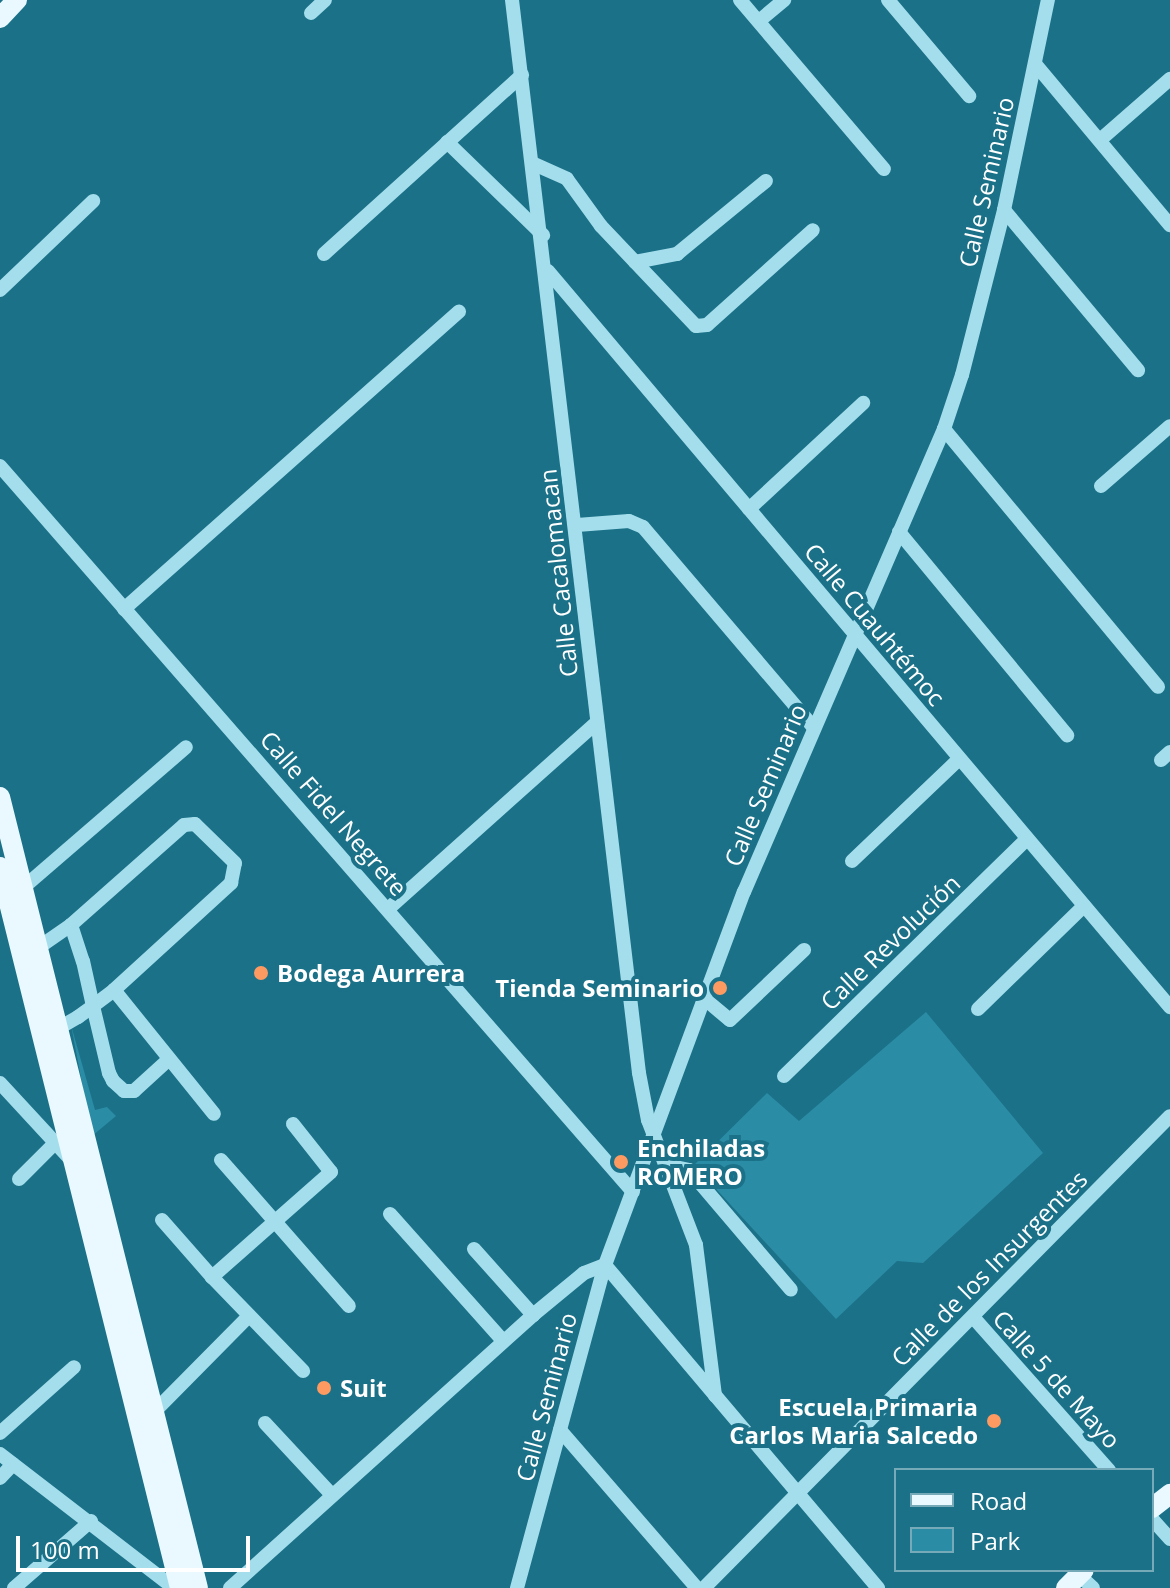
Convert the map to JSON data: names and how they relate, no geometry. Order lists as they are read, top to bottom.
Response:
{
  "streets": {
    "street": [
      "Calle Seminario",
      "Calle Cacalomacan",
      "Calle Cuauhtémoc",
      "Calle Fidel Negrete",
      "Calle Revolución",
      "Calle de los Insurgentes",
      "Calle 5 de Mayo"
    ]
  },
  "crossings": [
    ["Calle Seminario", "Calle Cacalomacan"],
    ["Calle Seminario", "Calle Cuauhtémoc"],
    ["Calle Seminario", "Calle Fidel Negrete"],
    ["Calle Cacalomacan", "Calle Cuauhtémoc"],
    ["Calle Cuauhtémoc", "Calle Revolución"],
    ["Calle de los Insurgentes", "Calle 5 de Mayo"]
  ],
  "places": [
    "Bodega Aurrera",
    "Tienda Seminario",
    "Enchiladas ROMERO",
    "Suit",
    "Escuela Primaria Carlos Maria Salcedo"
  ],
  "legend": ["Road", "Park"],
  "scale_bar": "100 m"
}
